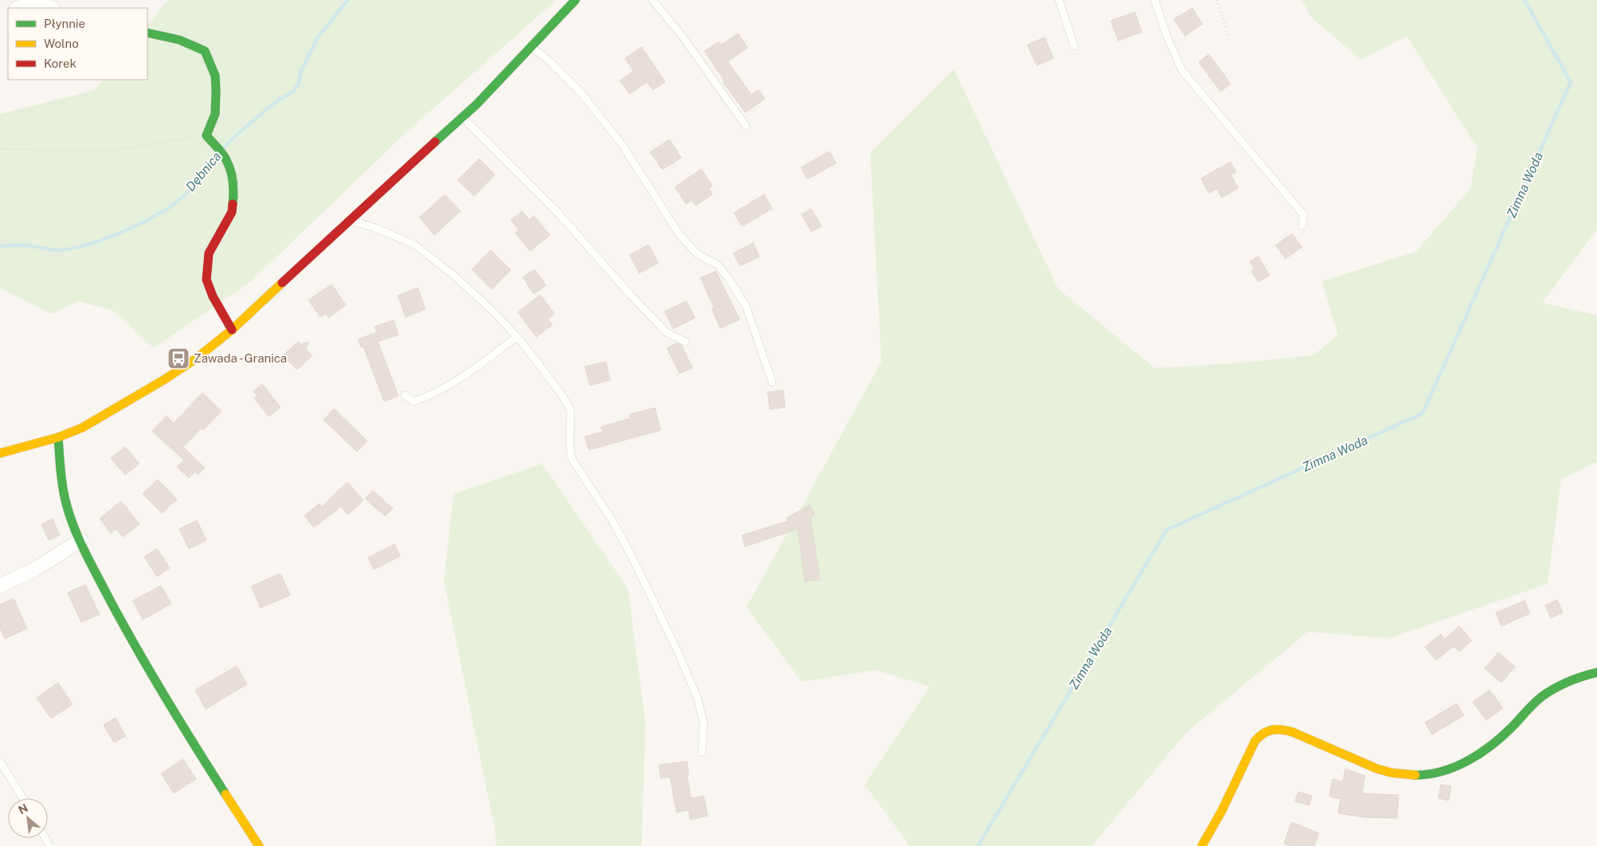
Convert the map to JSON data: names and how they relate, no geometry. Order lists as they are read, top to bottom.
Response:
{
  "water": ["Dębnica", "Zimna Woda"],
  "places": {
    "bus stop": ["Zawada - Granica"]
  },
  "legend": ["Płynnie", "Wolno", "Korek"],
  "north": "top left"
}
